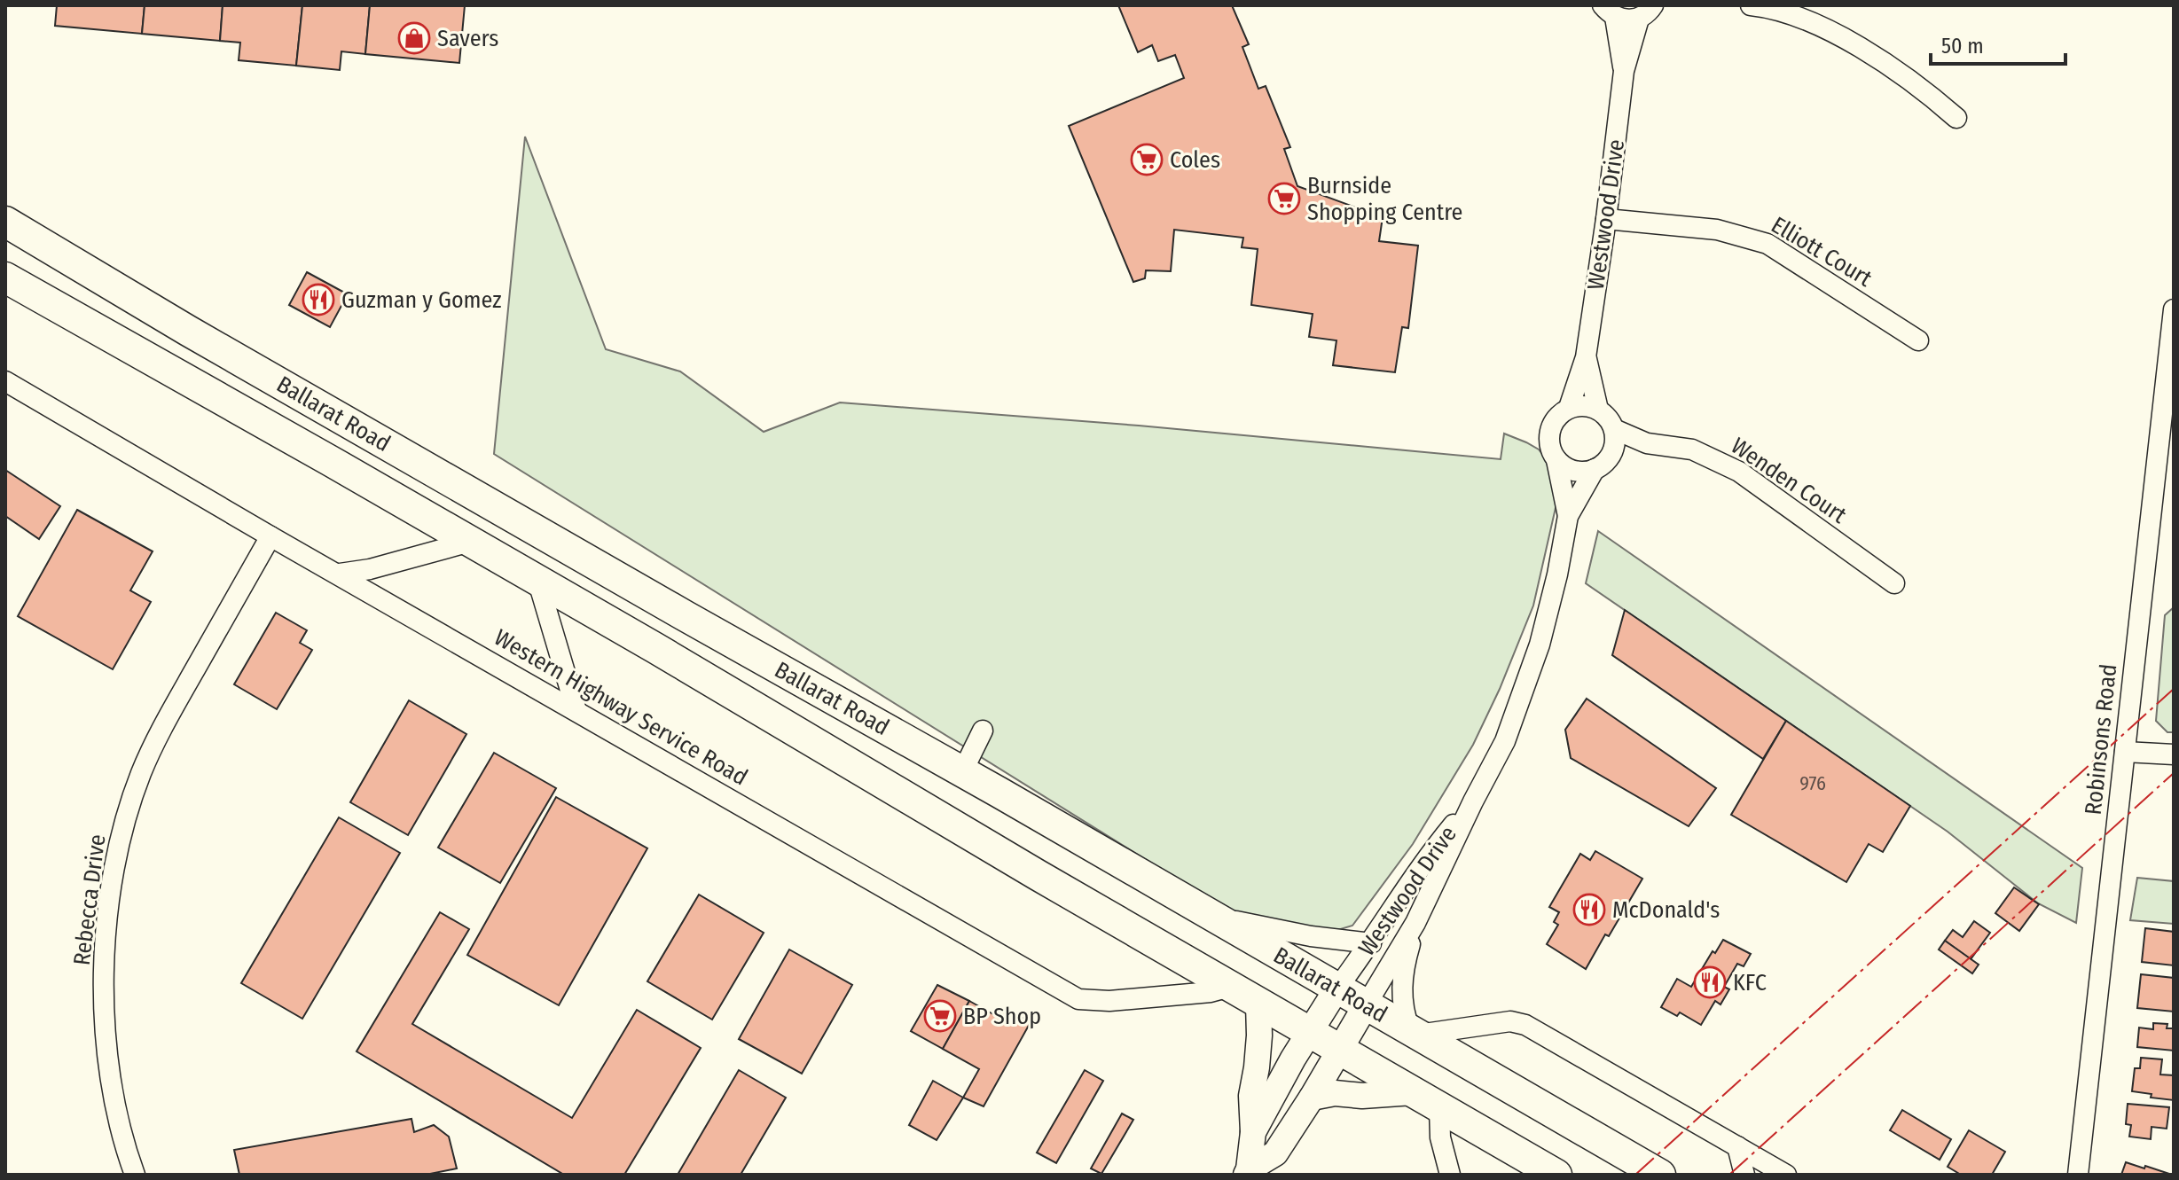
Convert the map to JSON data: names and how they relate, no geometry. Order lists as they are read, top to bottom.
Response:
{
  "streets": {
    "highway": ["Ballarat Road"],
    "main road": ["Westwood Drive"],
    "street": [
      "Elliott Court",
      "Wenden Court",
      "Western Highway Service Road",
      "Robinsons Road",
      "Rebecca Drive"
    ]
  },
  "crossings": [
    ["Westwood Drive", "Elliott Court"],
    ["Westwood Drive", "Ballarat Road"],
    ["Westwood Drive", "Wenden Court"],
    ["Ballarat Road", "Western Highway Service Road"],
    ["Western Highway Service Road", "Rebecca Drive"]
  ],
  "places": {
    "shop": ["Savers"],
    "supermarket": ["Coles", "Burnside Shopping Centre", "BP Shop"],
    "restaurant": ["Guzman y Gomez", "McDonald's", "KFC"]
  },
  "house_numbers": ["976"],
  "scale_bar": "50 m"
}
